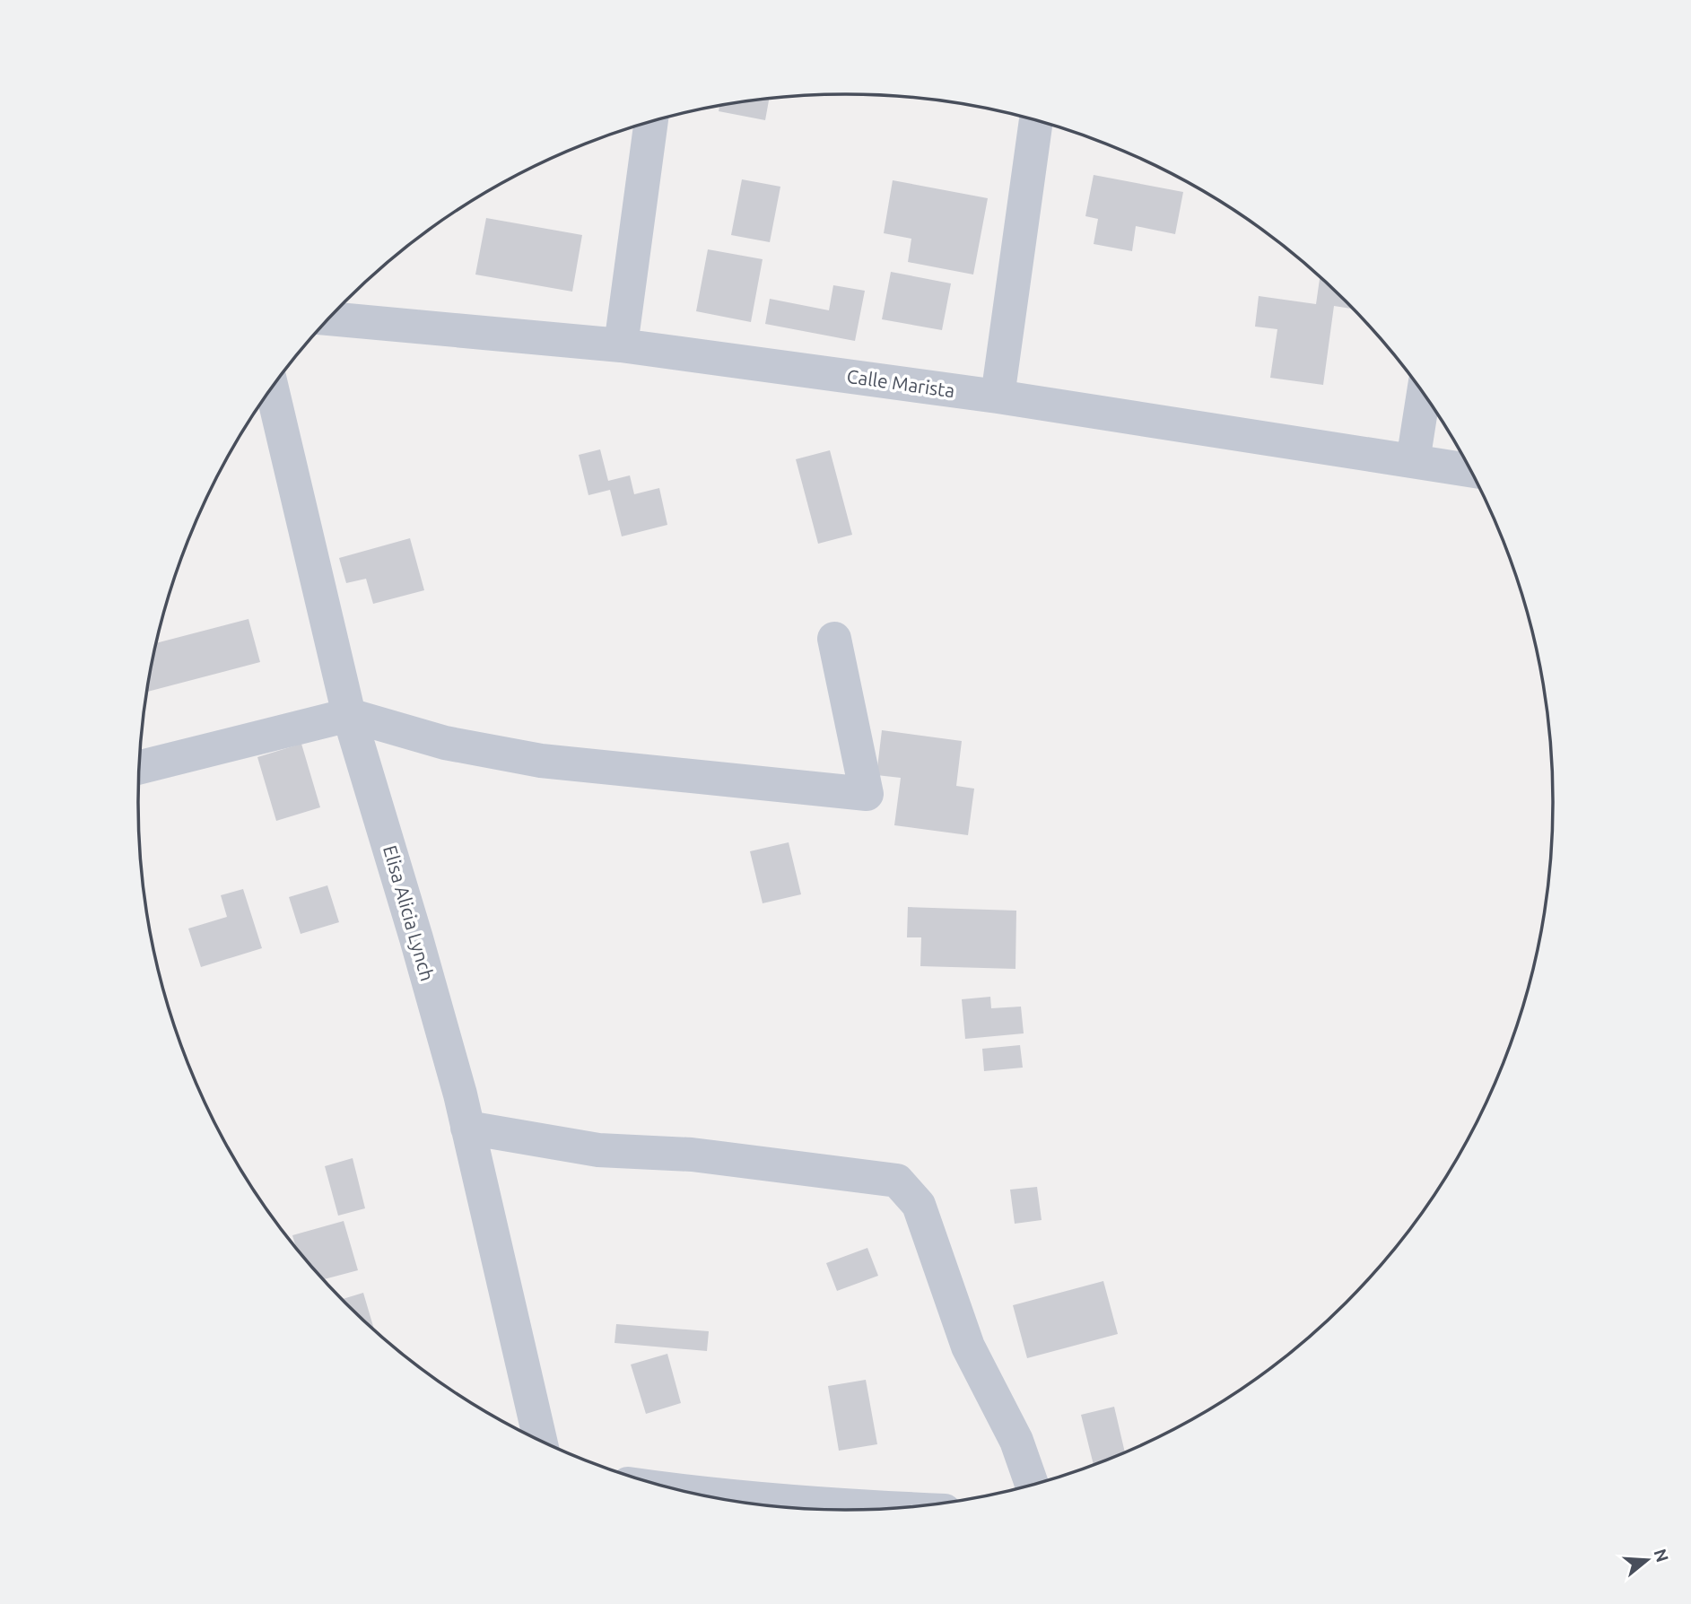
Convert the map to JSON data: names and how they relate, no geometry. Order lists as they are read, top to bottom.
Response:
{
  "streets": {
    "street": ["Calle Marista", "Elisa Alicia Lynch"]
  },
  "north": "right"
}
